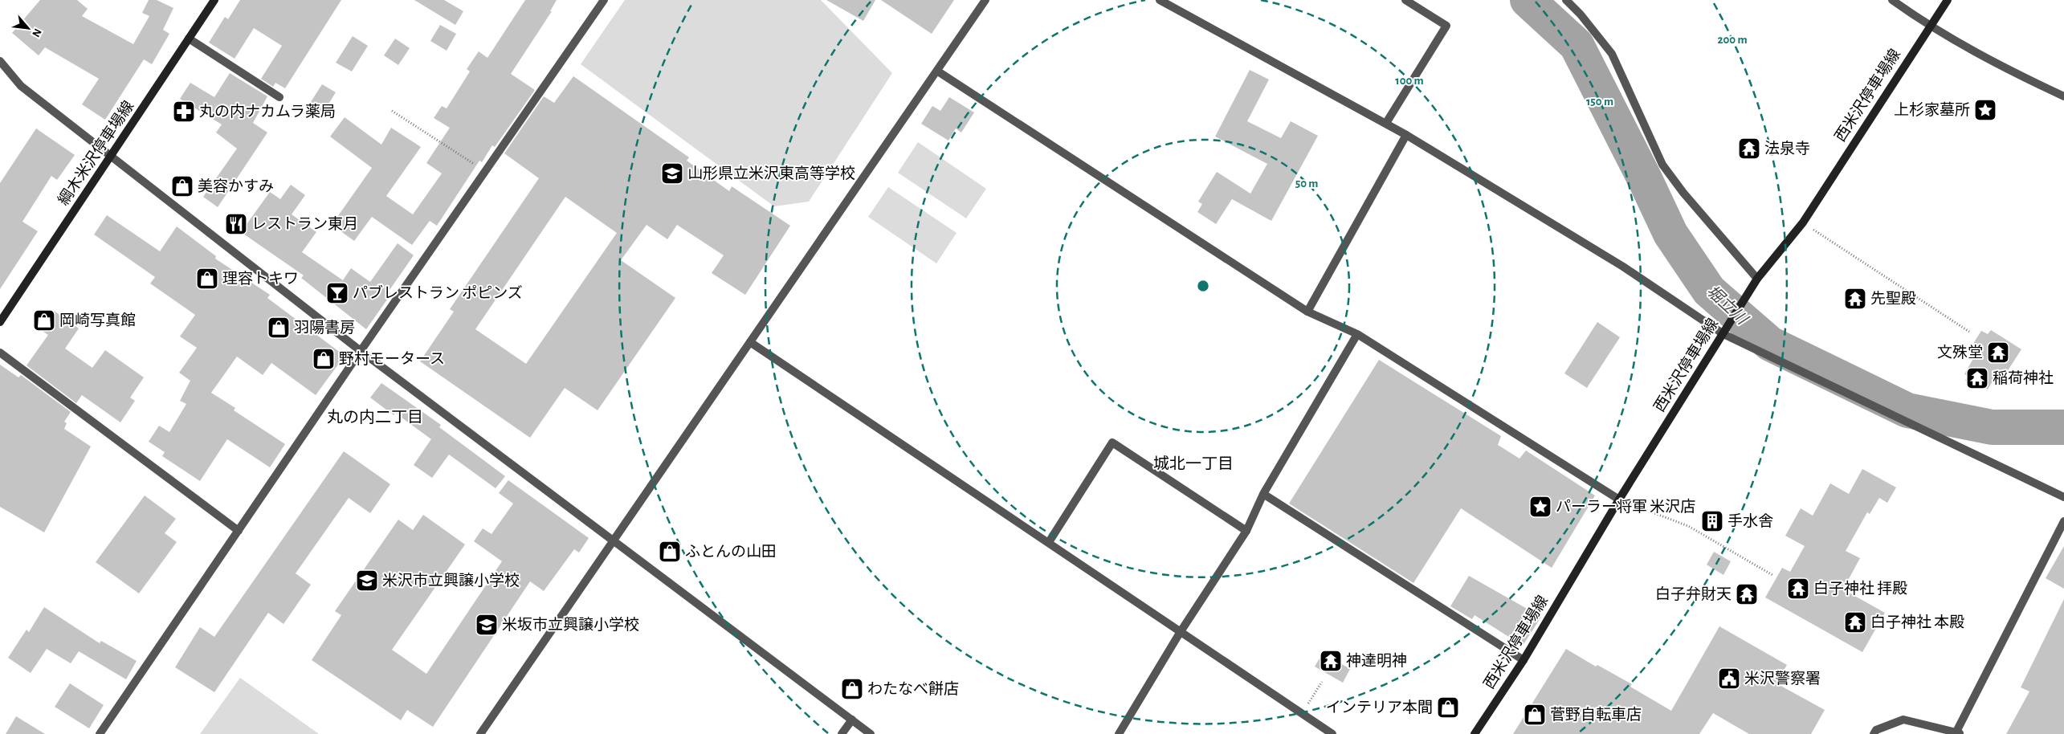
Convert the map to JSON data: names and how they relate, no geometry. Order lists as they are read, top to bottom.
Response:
{
  "streets": {
    "main road": ["西米沢停車場線", "綱木米沢停車場線"]
  },
  "districts": ["丸の内二丁目", "城北一丁目"],
  "water": ["堀立川"],
  "places": {
    "place": ["上杉家墓所", "パーラー将軍 米沢店"],
    "pharmacy": ["丸の内ナカムラ薬局"],
    "temple": [
      "法泉寺",
      "先聖殿",
      "文殊堂",
      "稲荷神社",
      "白子神社 拝殿",
      "白子弁財天",
      "白子神社 本殿",
      "神達明神"
    ],
    "school or university": ["山形県立米沢東高等学校", "米沢市立興譲小学校", "米坂市立興譲小学校"],
    "shop": [
      "美容かすみ",
      "理容トキワ",
      "岡崎写真館",
      "羽陽書房",
      "野村モータース",
      "ふとんの山田",
      "わたなべ餅店",
      "インテリア本間",
      "菅野自転車店"
    ],
    "restaurant": ["レストラン東月"],
    "bar": ["パブレストラン ポピンズ"],
    "building": ["手水舎"],
    "public building": ["米沢警察署"]
  },
  "north": "bottom right",
  "rings": [
    "200 m",
    "100 m",
    "150 m",
    "50 m"
  ]
}
